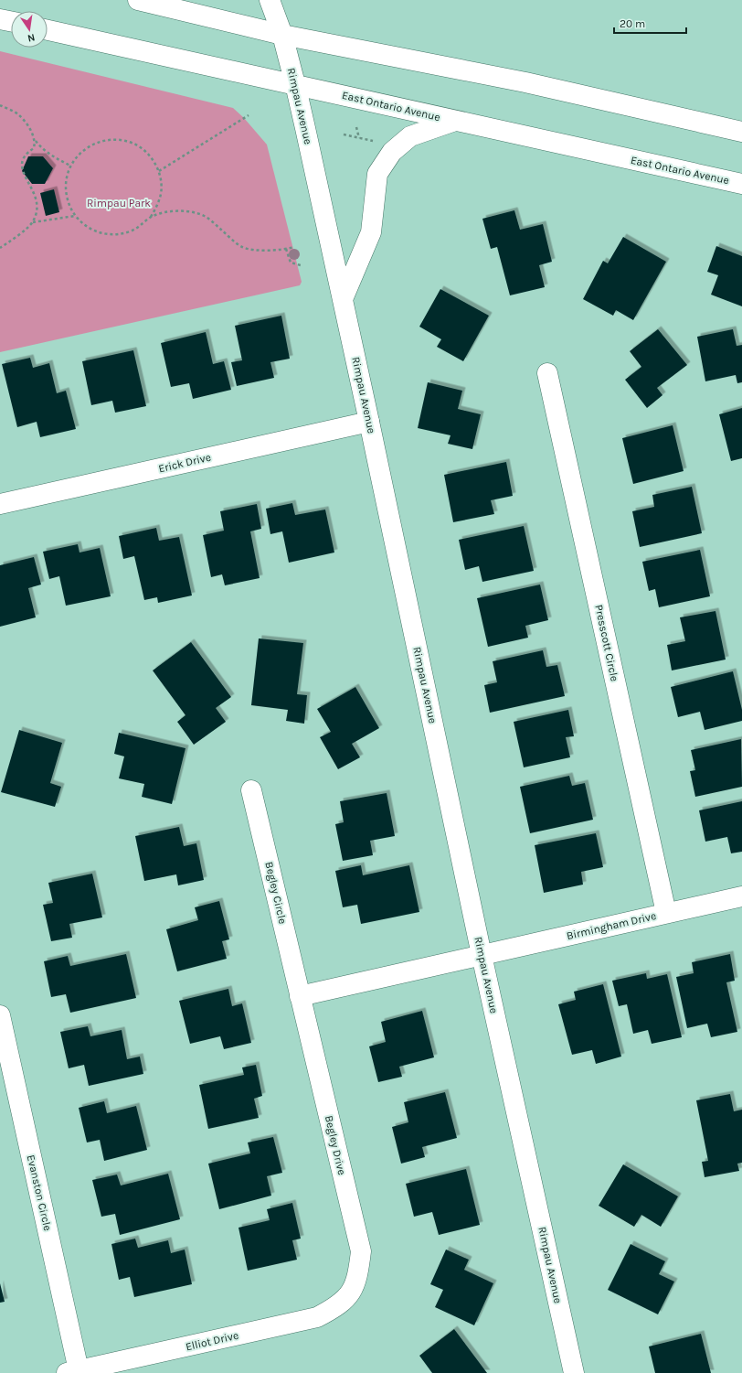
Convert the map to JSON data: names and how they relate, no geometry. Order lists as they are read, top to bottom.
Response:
{
  "streets": {
    "main road": [
      "Rimpau Avenue",
      "East Ontario Avenue",
      "Erick Drive",
      "Presscott Circle",
      "Begley Circle",
      "Birmingham Drive",
      "Begley Drive",
      "Evanston Circle",
      "Elliot Drive"
    ]
  },
  "crossings": [
    ["Rimpau Avenue", "East Ontario Avenue"],
    ["Rimpau Avenue", "Erick Drive"],
    ["Rimpau Avenue", "Birmingham Drive"],
    ["Presscott Circle", "Birmingham Drive"],
    ["Begley Circle", "Birmingham Drive"],
    ["Begley Circle", "Begley Drive"],
    ["Birmingham Drive", "Begley Drive"],
    ["Begley Drive", "Elliot Drive"],
    ["Evanston Circle", "Elliot Drive"]
  ],
  "parks": ["Rimpau Park"],
  "scale_bar": "20 m",
  "north": "bottom"
}
